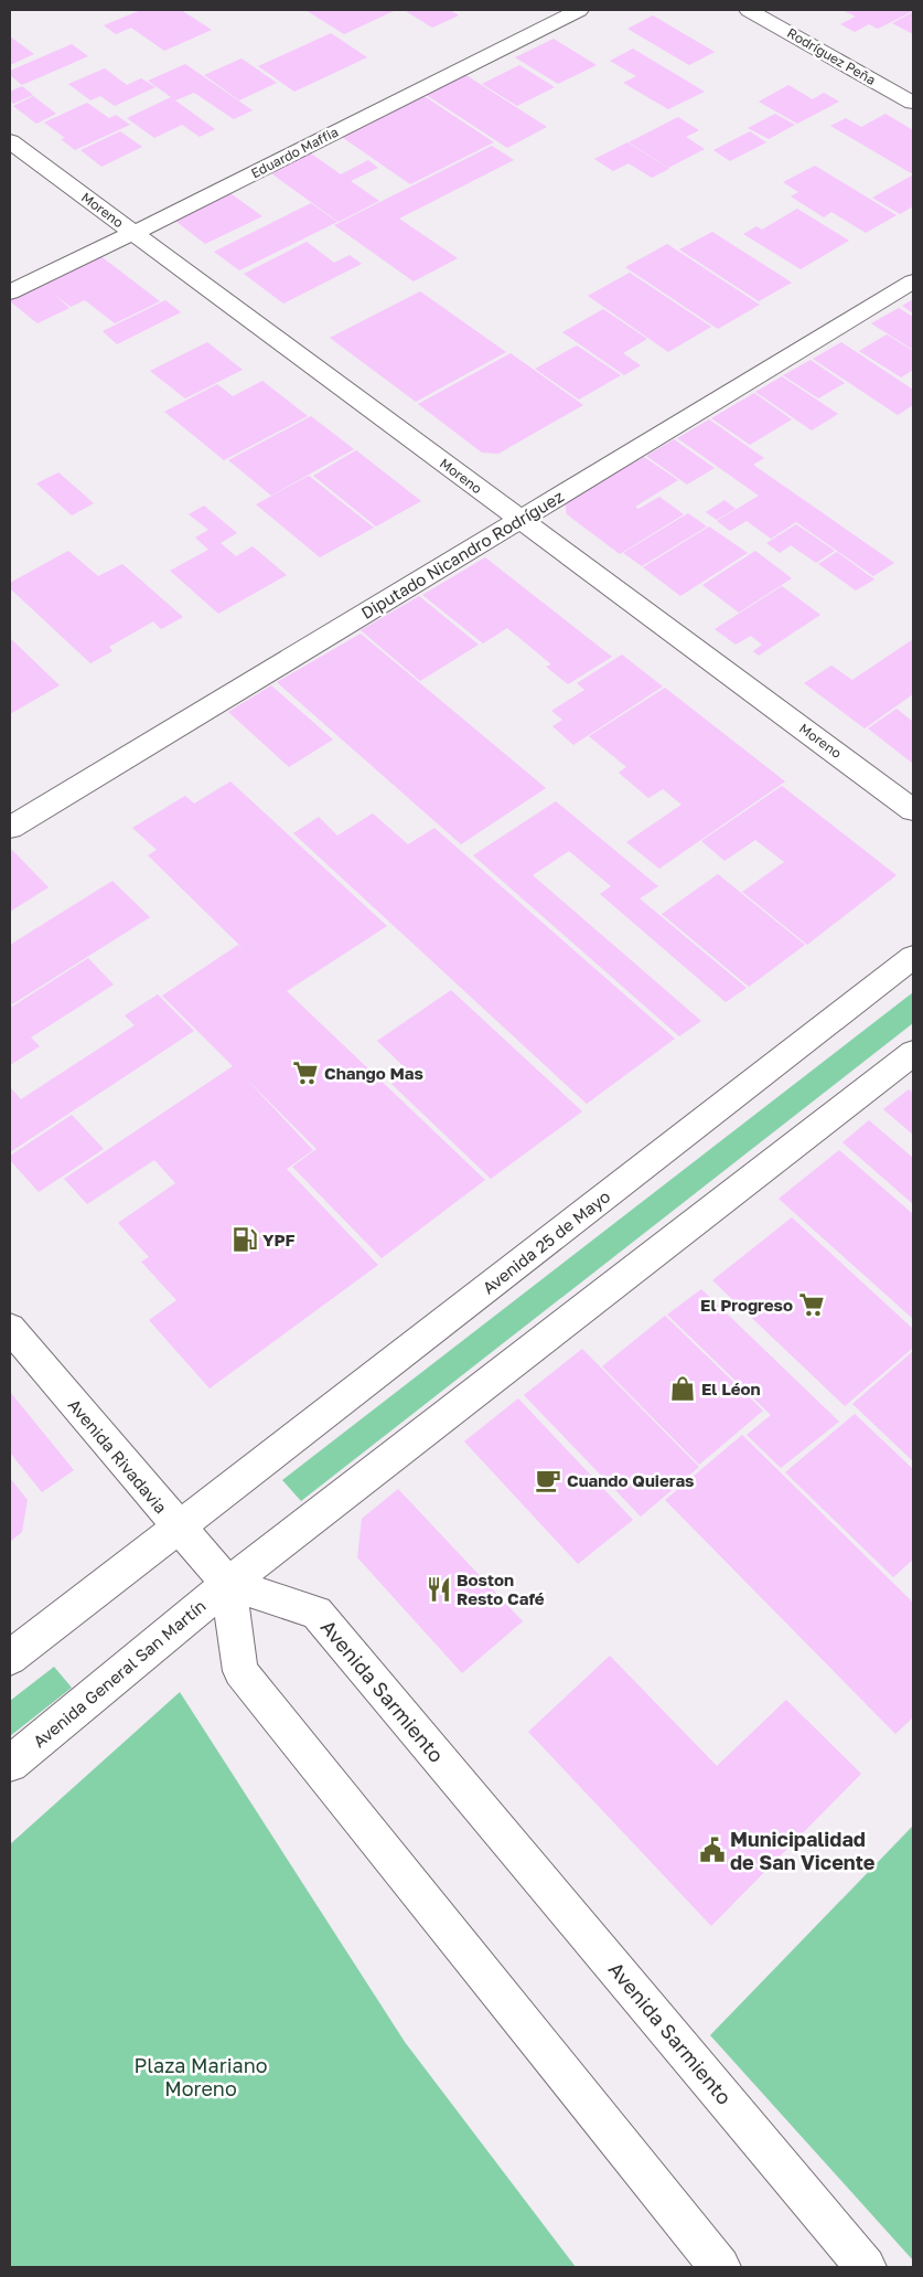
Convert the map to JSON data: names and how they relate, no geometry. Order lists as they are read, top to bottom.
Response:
{
  "streets": {
    "street": [
      "Rodríguez Peña",
      "Eduardo Maffia",
      "Moreno",
      "Diputado Nicandro Rodríguez",
      "Avenida 25 de Mayo",
      "Avenida Rivadavia",
      "Avenida General San Martín",
      "Avenida Sarmiento"
    ]
  },
  "crossings": [
    ["Eduardo Maffia", "Moreno"],
    ["Moreno", "Diputado Nicandro Rodríguez"],
    ["Avenida 25 de Mayo", "Avenida Rivadavia"],
    ["Avenida Rivadavia", "Avenida General San Martín"],
    ["Avenida Rivadavia", "Avenida Sarmiento"],
    ["Avenida General San Martín", "Avenida Sarmiento"]
  ],
  "parks": ["Plaza Mariano Moreno"],
  "places": {
    "supermarket": ["Chango Mas", "El Progreso"],
    "fuel station": ["YPF"],
    "shop": ["El Léon"],
    "cafe": ["Cuando Quieras"],
    "restaurant": ["Boston Resto Café"],
    "public building": ["Municipalidad de San Vicente"]
  }
}
